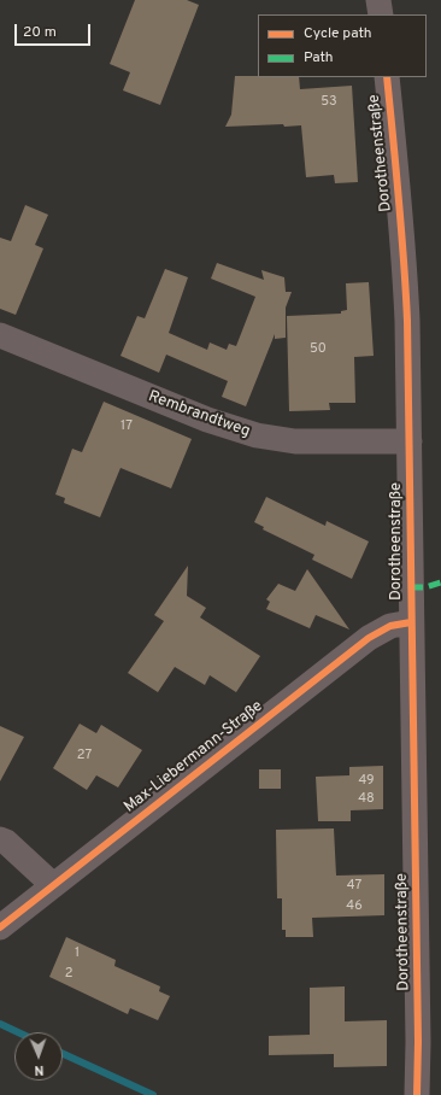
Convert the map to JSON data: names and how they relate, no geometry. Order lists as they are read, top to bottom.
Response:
{
  "streets": {
    "street": ["Dorotheenstraße", "Rembrandtweg", "Max-Liebermann-Straße"]
  },
  "crossings": [
    ["Dorotheenstraße", "Rembrandtweg"],
    ["Dorotheenstraße", "Max-Liebermann-Straße"]
  ],
  "house_numbers": [
    "53",
    "50",
    "17",
    "27",
    "49",
    "48",
    "47",
    "46",
    "1",
    "2"
  ],
  "legend": ["Cycle path", "Path"],
  "scale_bar": "20 m",
  "north": "bottom"
}
